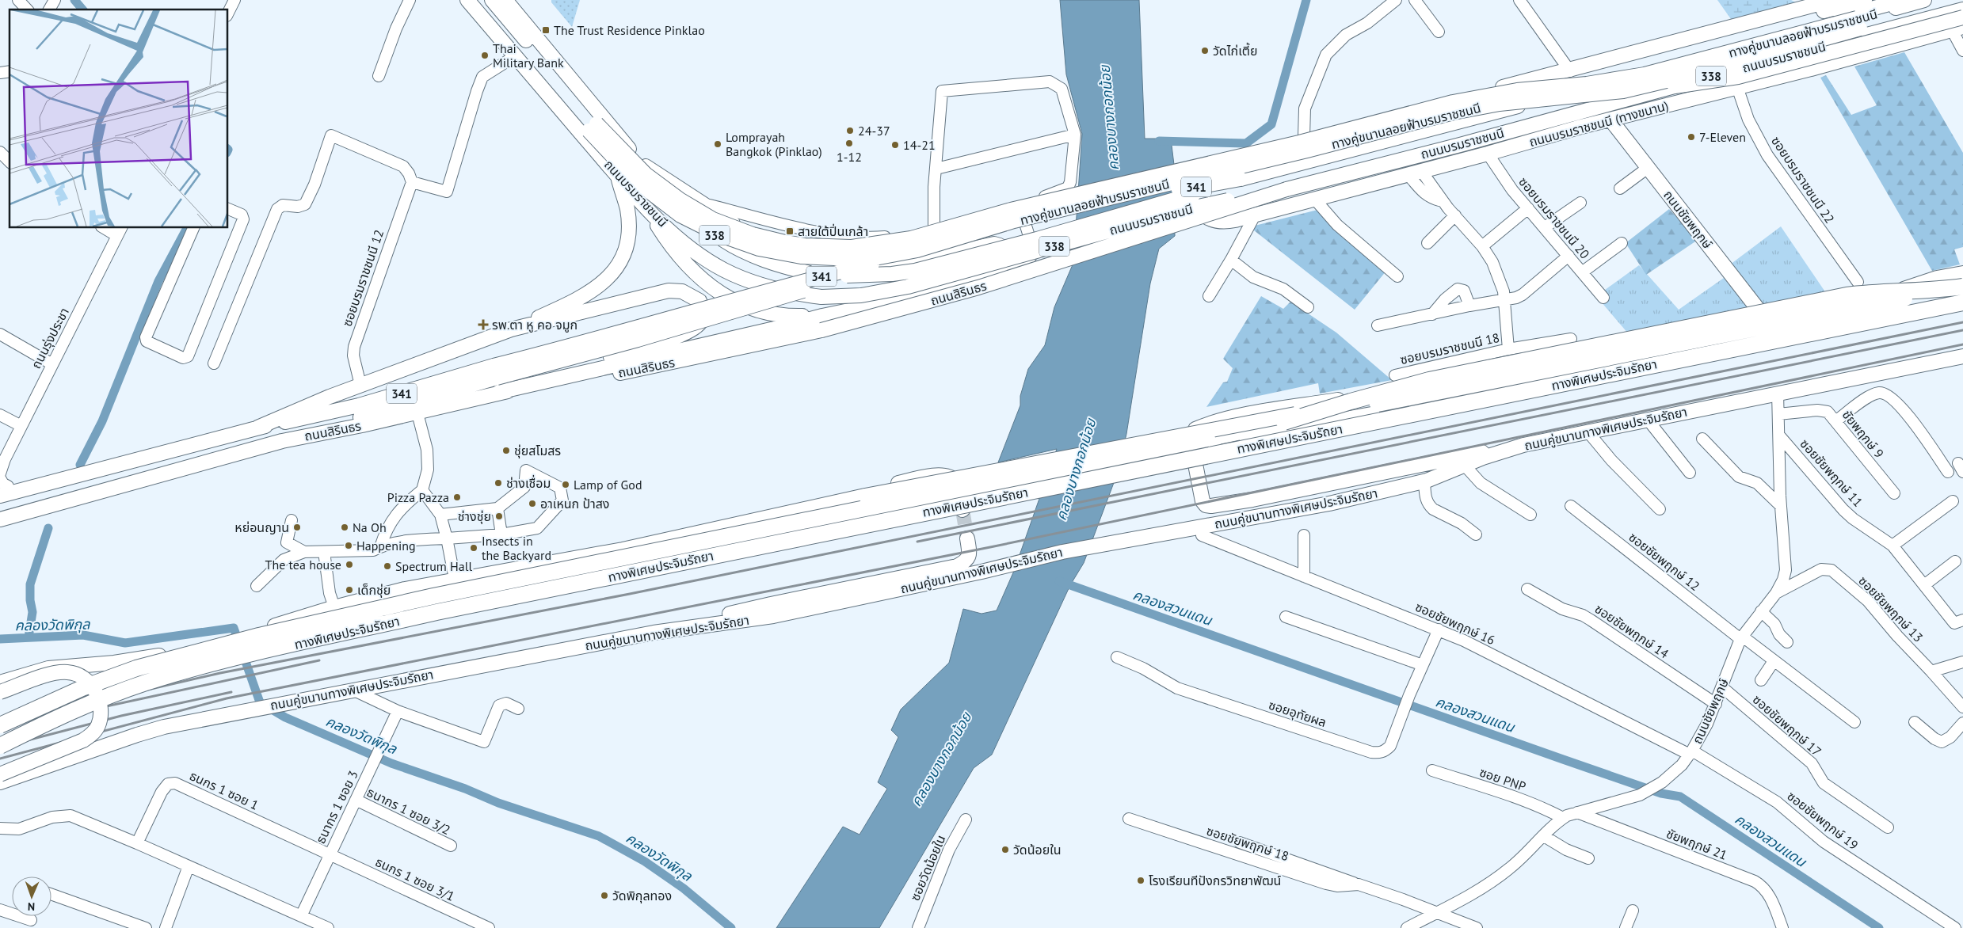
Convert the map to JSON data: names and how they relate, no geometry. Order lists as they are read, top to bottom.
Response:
{
  "streets": {
    "highway": ["ทางพิเศษประจิมรัถยา"],
    "main road": [
      "ทางคู่ขนานลอยฟ้าบรมราชชนนี",
      "ถนนบรมราชชนนี",
      "338",
      "ถนนบรมราชชนนี (ทางขนาน)",
      "341",
      "ถนนชัยพฤกษ์",
      "ถนนสิรินธร",
      "ถนนคู่ขนานทางพิเศษประจิมรัถยา"
    ],
    "street": [
      "ซอยบรมราชชนนี 22",
      "ซอยบรมราชชนนี 20",
      "ซอยบรมราชชนนี 12",
      "ถนนรุ่งประชา",
      "ซอยบรมราชชนนี 18",
      "ชัยพฤกษ์ 9",
      "ซอยชัยพฤกษ์ 11",
      "ซอยชัยพฤกษ์ 12",
      "ซอยชัยพฤกษ์ 13",
      "ซอยชัยพฤกษ์ 16",
      "ซอยชัยพฤกษ์ 14",
      "ซอยอุทัยผล",
      "ซอยชัยพฤกษ์ 17",
      "ซอย PNP",
      "ธนกร 1 ซอย 1",
      "ธนากร 1 ซอย 3",
      "ธนากร 1 ซอย 3/2",
      "ซอยชัยพฤกษ์ 19",
      "ซอยชัยพฤกษ์ 18",
      "ชัยพฤกษ์ 21",
      "ซอยวัดน้อยใน",
      "ธนกร 1 ซอย 3/1"
    ]
  },
  "crossings": [
    ["ถนนบรมราชชนนี", "ถนนสิรินธร"],
    ["ถนนบรมราชชนนี (ทางขนาน)", "ซอยบรมราชชนนี 22"],
    ["ถนนบรมราชชนนี (ทางขนาน)", "ซอยบรมราชชนนี 20"],
    ["ถนนบรมราชชนนี (ทางขนาน)", "ถนนชัยพฤกษ์"],
    ["ถนนบรมราชชนนี (ทางขนาน)", "ซอยบรมราชชนนี 18"],
    ["ถนนชัยพฤกษ์", "ถนนคู่ขนานทางพิเศษประจิมรัถยา"],
    ["ถนนชัยพฤกษ์", "ชัยพฤกษ์ 9"],
    ["ถนนชัยพฤกษ์", "ซอยชัยพฤกษ์ 11"],
    ["ถนนชัยพฤกษ์", "ซอยชัยพฤกษ์ 12"],
    ["ถนนชัยพฤกษ์", "ซอยชัยพฤกษ์ 13"],
    ["ถนนชัยพฤกษ์", "ซอยชัยพฤกษ์ 16"],
    ["ถนนชัยพฤกษ์", "ซอยชัยพฤกษ์ 14"],
    ["ถนนชัยพฤกษ์", "ซอยชัยพฤกษ์ 17"],
    ["ถนนชัยพฤกษ์", "ซอย PNP"],
    ["ถนนชัยพฤกษ์", "ซอยชัยพฤกษ์ 19"],
    ["ถนนชัยพฤกษ์", "ซอยชัยพฤกษ์ 18"],
    ["ถนนชัยพฤกษ์", "ชัยพฤกษ์ 21"],
    ["ซอยชัยพฤกษ์ 16", "ซอยอุทัยผล"],
    ["ซอยชัยพฤกษ์ 16", "ซอยชัยพฤกษ์ 19"],
    ["ธนกร 1 ซอย 1", "ธนากร 1 ซอย 3"],
    ["ธนกร 1 ซอย 1", "ธนกร 1 ซอย 3/1"],
    ["ธนากร 1 ซอย 3", "ธนากร 1 ซอย 3/2"],
    ["ธนากร 1 ซอย 3", "ธนกร 1 ซอย 3/1"]
  ],
  "water": ["คลองบางกอกน้อย", "คลองสวนแดน", "คลองวัดพิกุล"],
  "places": {
    "transit": ["The Trust Residence Pinklao", "สายใต้ปิ่นเกล้า"],
    "other": [
      "วัดไก่เตี้ย",
      "Thai Military Bank",
      "24-37",
      "7-Eleven",
      "1-12",
      "Lomprayah Bangkok (Pinklao)",
      "14-21",
      "ชุ่ยสโมสร",
      "ช่างเชื่อม",
      "Lamp of God",
      "Pizza Pazza",
      "อาเหนก ป้าสง",
      "ช่างชุ่ย",
      "หย่อนญาน",
      "Na Oh",
      "Happening",
      "Insects in the Backyard",
      "The tea house",
      "Spectrum Hall",
      "เด็กชุ่ย",
      "วัดน้อยใน",
      "โรงเรียนทีปังกรวิทยาพัฒน์",
      "วัดพิกุลทอง"
    ],
    "health": ["รพ.ตา หู คอ จมูก"]
  },
  "north": "bottom"
}
